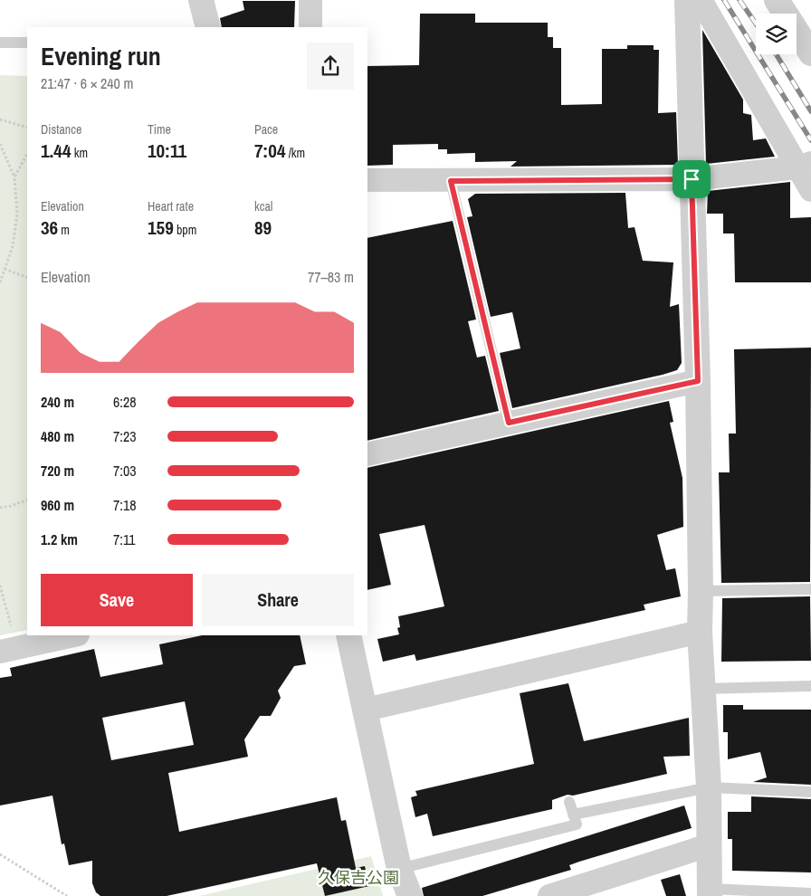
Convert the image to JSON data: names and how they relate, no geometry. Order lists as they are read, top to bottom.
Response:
{
  "parks": ["久保吉公園"],
  "page": {
    "heading": ["Evening run", "21:47 · 6 × 240 m"],
    "stats": [
      ["Distance", "1.44 km"],
      ["Time", "10:11"],
      ["Pace", "7:04 /km"],
      ["Elevation", "36 m"],
      ["Heart rate", "159 bpm"],
      ["kcal", "89"]
    ],
    "chart": ["Elevation", "77–83 m"],
    "list": [
      {
        "name": "240 m",
        "note": "6:28"
      },
      {
        "name": "480 m",
        "note": "7:23"
      },
      {
        "name": "720 m",
        "note": "7:03"
      },
      {
        "name": "960 m",
        "note": "7:18"
      },
      {
        "name": "1.2 km",
        "note": "7:11"
      }
    ],
    "buttons": ["Save", "Share"]
  }
}
